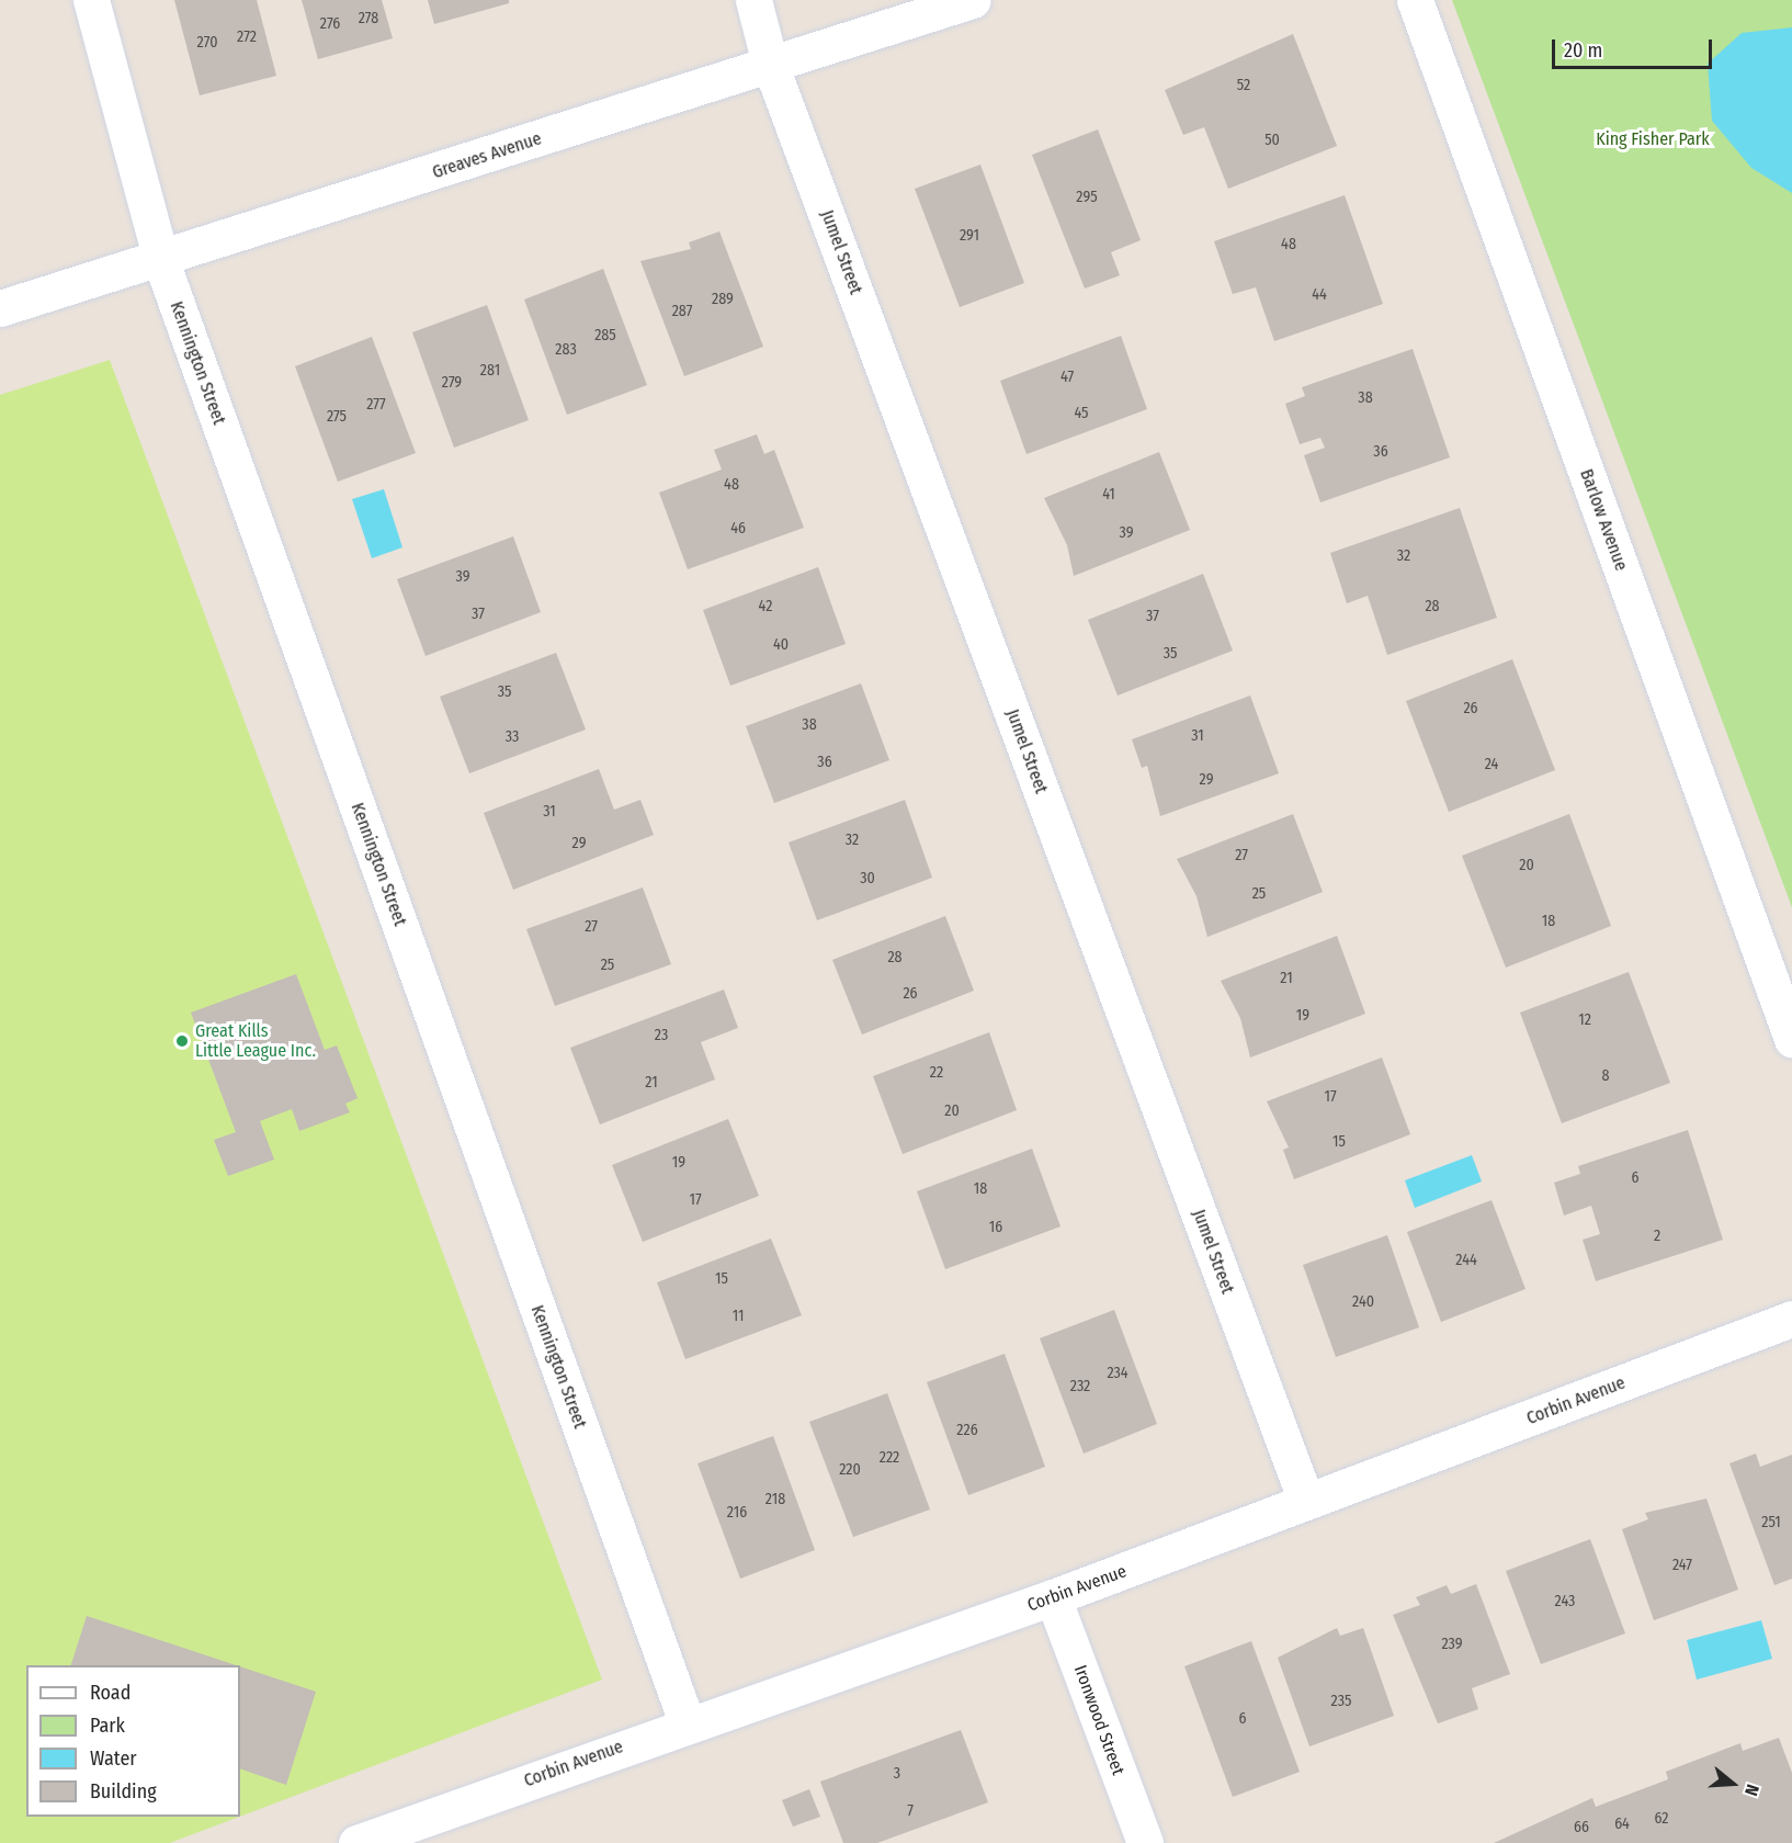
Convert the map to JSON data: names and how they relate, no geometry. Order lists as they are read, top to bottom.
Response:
{
  "streets": {
    "street": [
      "Greaves Avenue",
      "Jumel Street",
      "Kennington Street",
      "Barlow Avenue",
      "Corbin Avenue",
      "Ironwood Street"
    ]
  },
  "crossings": [
    ["Greaves Avenue", "Jumel Street"],
    ["Greaves Avenue", "Kennington Street"],
    ["Jumel Street", "Corbin Avenue"],
    ["Kennington Street", "Corbin Avenue"],
    ["Corbin Avenue", "Ironwood Street"]
  ],
  "parks": ["King Fisher Park"],
  "places": ["Great Kills Little League Inc."],
  "house_numbers": [
    "278",
    "276",
    "272",
    "270",
    "52",
    "50",
    "295",
    "291",
    "48",
    "44",
    "289",
    "287",
    "285",
    "283",
    "281",
    "47",
    "279",
    "38",
    "277",
    "45",
    "275",
    "36",
    "48",
    "41",
    "46",
    "39",
    "32",
    "39",
    "42",
    "28",
    "37",
    "37",
    "40",
    "35",
    "35",
    "26",
    "38",
    "31",
    "33",
    "36",
    "24",
    "29",
    "31",
    "32",
    "29",
    "27",
    "20",
    "30",
    "25",
    "18",
    "27",
    "28",
    "25",
    "21",
    "26",
    "19",
    "12",
    "23",
    "22",
    "8",
    "21",
    "17",
    "20",
    "15",
    "19",
    "6",
    "18",
    "17",
    "16",
    "2",
    "244",
    "15",
    "240",
    "11",
    "234",
    "232",
    "226",
    "222",
    "220",
    "218",
    "216",
    "251",
    "247",
    "243",
    "239",
    "235",
    "6",
    "3",
    "7",
    "62",
    "64",
    "66"
  ],
  "legend": [
    "Road",
    "Park",
    "Water",
    "Building"
  ],
  "scale_bar": "20 m",
  "north": "right"
}
